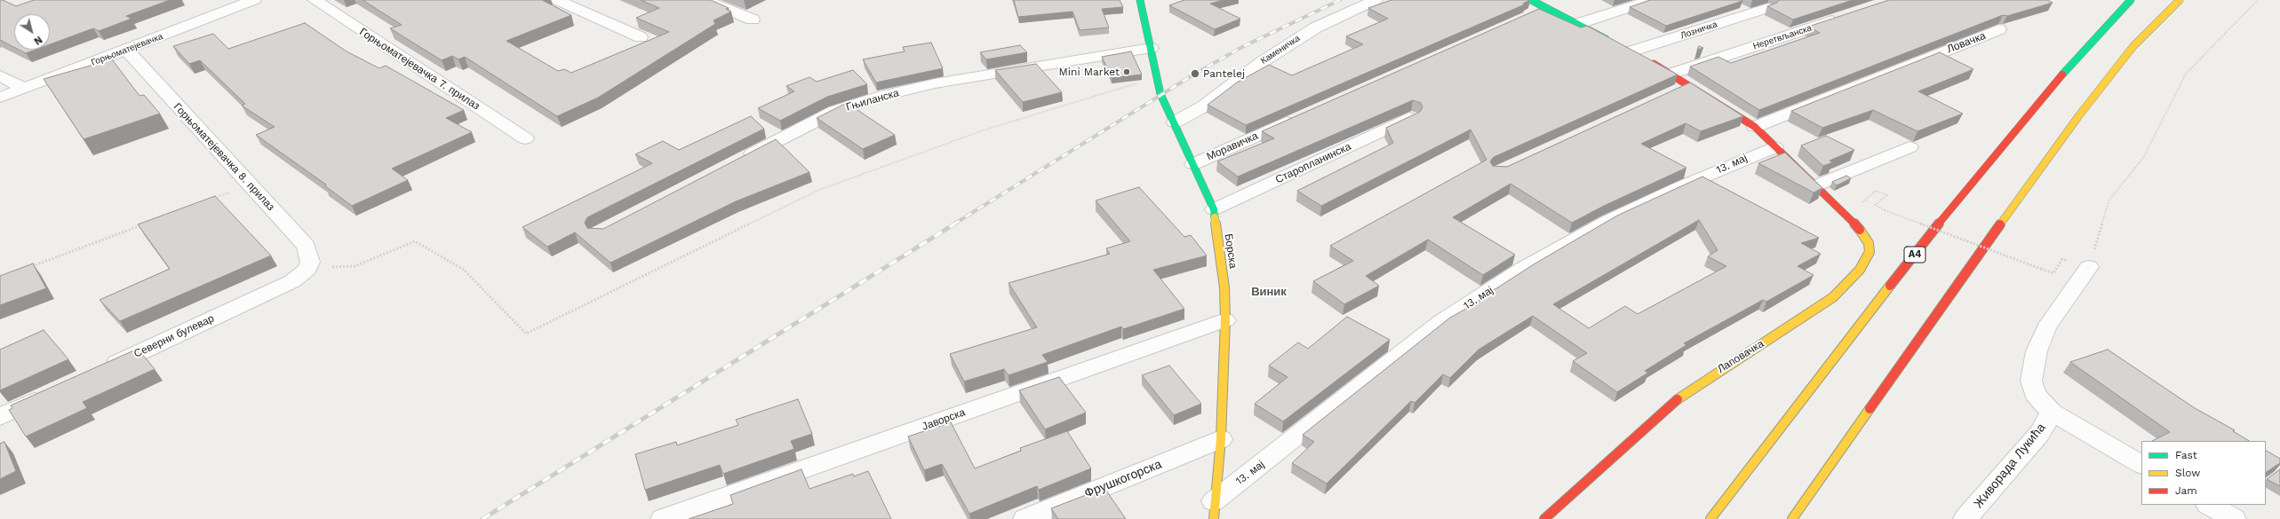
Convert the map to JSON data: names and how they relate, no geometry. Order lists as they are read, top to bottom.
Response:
{
  "streets": {
    "main road": ["Борска", "A4", "Лаповачка"],
    "street": [
      "Лозничка",
      "Неретвљанска",
      "Ловачка",
      "Горњоматејевачка",
      "Каменичка",
      "Горњоматејевачка 7. прилаз",
      "Гњиланска",
      "Моравичка",
      "Горњоматејевачка 8. прилаз",
      "Старопланинска",
      "13. мај",
      "Северни булевар",
      "Јаворска",
      "Живорада Лукића",
      "Фрушкогорска"
    ]
  },
  "crossings": [
    ["Лозничка", "Лаповачка"],
    ["Неретвљанска", "Лаповачка"],
    ["Ловачка", "Лаповачка"],
    ["Горњоматејевачка", "Горњоматејевачка 8. прилаз"],
    ["Каменичка", "Борска"],
    ["Гњиланска", "Борска"],
    ["Моравичка", "Борска"],
    ["Горњоматејевачка 8. прилаз", "Северни булевар"],
    ["Старопланинска", "Борска"],
    ["13. мај", "Борска"],
    ["13. мај", "Лаповачка"],
    ["Борска", "Јаворска"],
    ["Борска", "Фрушкогорска"]
  ],
  "districts": ["Виник"],
  "places": ["Mini Market", "Pantelej"],
  "legend": ["Fast", "Slow", "Jam"],
  "north": "bottom right"
}
